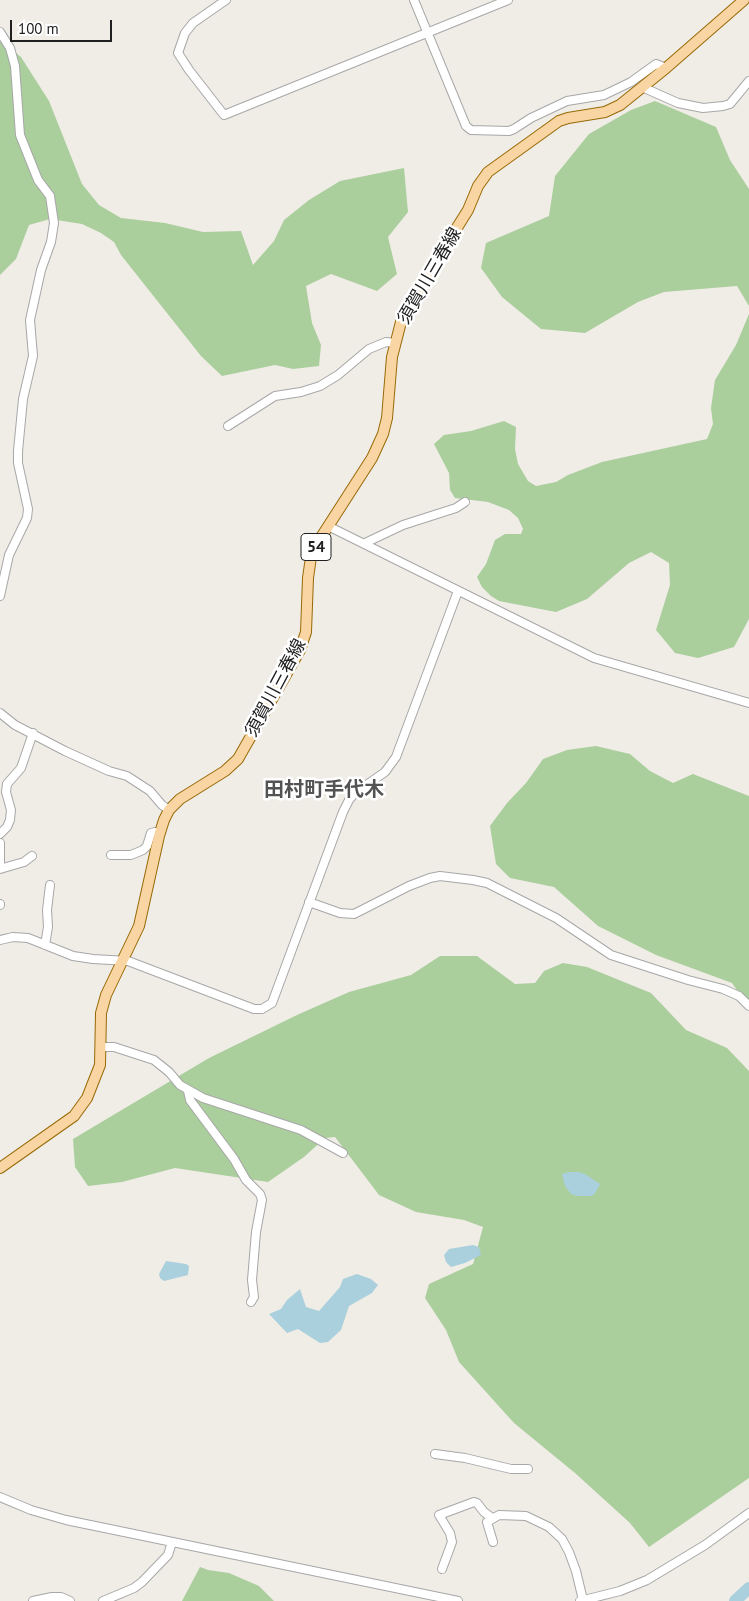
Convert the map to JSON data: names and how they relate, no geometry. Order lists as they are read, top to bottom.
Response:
{
  "streets": {
    "main road": ["須賀川三春線", "54"]
  },
  "districts": ["田村町手代木"],
  "scale_bar": "100 m"
}
